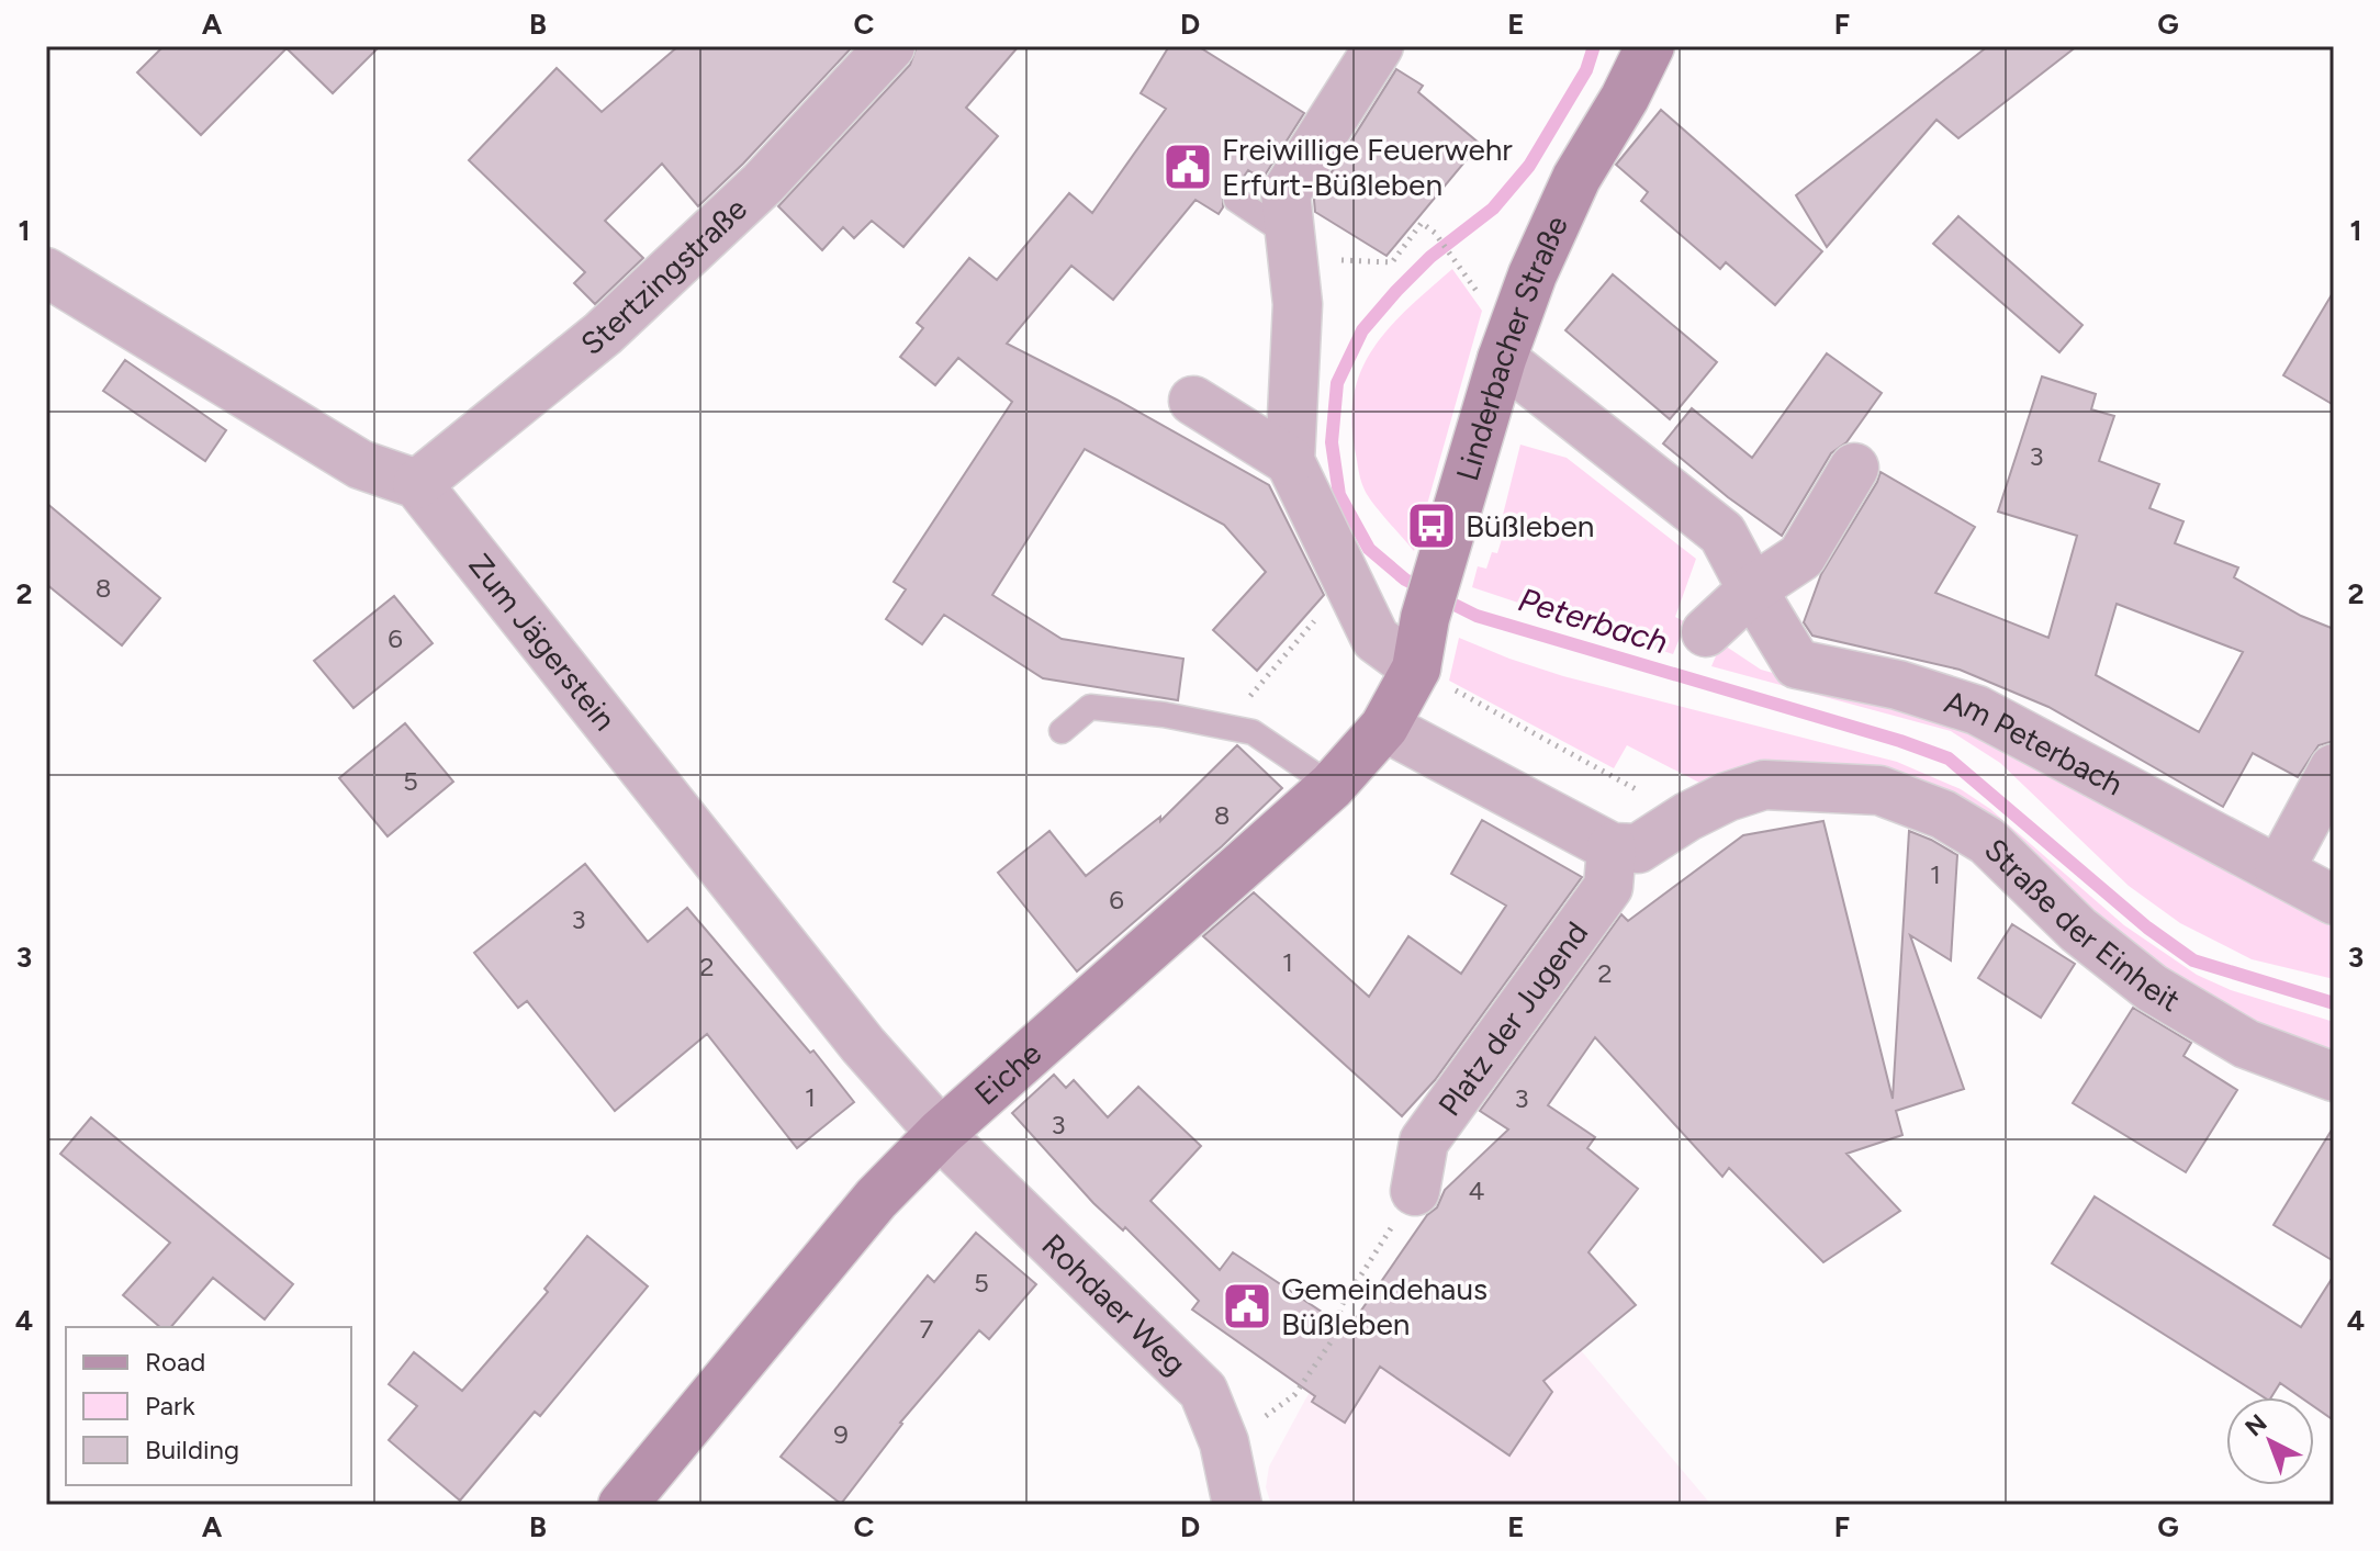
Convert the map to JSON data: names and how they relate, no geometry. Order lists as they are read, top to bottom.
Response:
{
  "streets": {
    "street": [
      "Stertzingstraße",
      "Linderbacher Straße",
      "Zum Jägerstein",
      "Am Peterbach",
      "Straße der Einheit",
      "Platz der Jugend",
      "Eiche",
      "Rohdaer Weg"
    ]
  },
  "crossings": [
    ["Stertzingstraße", "Zum Jägerstein"],
    ["Linderbacher Straße", "Am Peterbach"],
    ["Linderbacher Straße", "Eiche"],
    ["Zum Jägerstein", "Eiche"],
    ["Zum Jägerstein", "Rohdaer Weg"],
    ["Eiche", "Rohdaer Weg"]
  ],
  "water": ["Peterbach"],
  "places": {
    "public building": ["Freiwillige Feuerwehr Erfurt-Büßleben", "Gemeindehaus Büßleben"],
    "bus stop": ["Büßleben"]
  },
  "house_numbers": [
    "3",
    "8",
    "6",
    "5",
    "8",
    "1",
    "6",
    "3",
    "1",
    "2",
    "2",
    "1",
    "3",
    "3",
    "4",
    "5",
    "7",
    "9"
  ],
  "legend": ["Road", "Park", "Building"],
  "north": "top left",
  "grid": {
    "columns": [
      "A",
      "B",
      "C",
      "D",
      "E",
      "F",
      "G"
    ],
    "rows": [
      "1",
      "2",
      "3",
      "4"
    ]
  }
}
